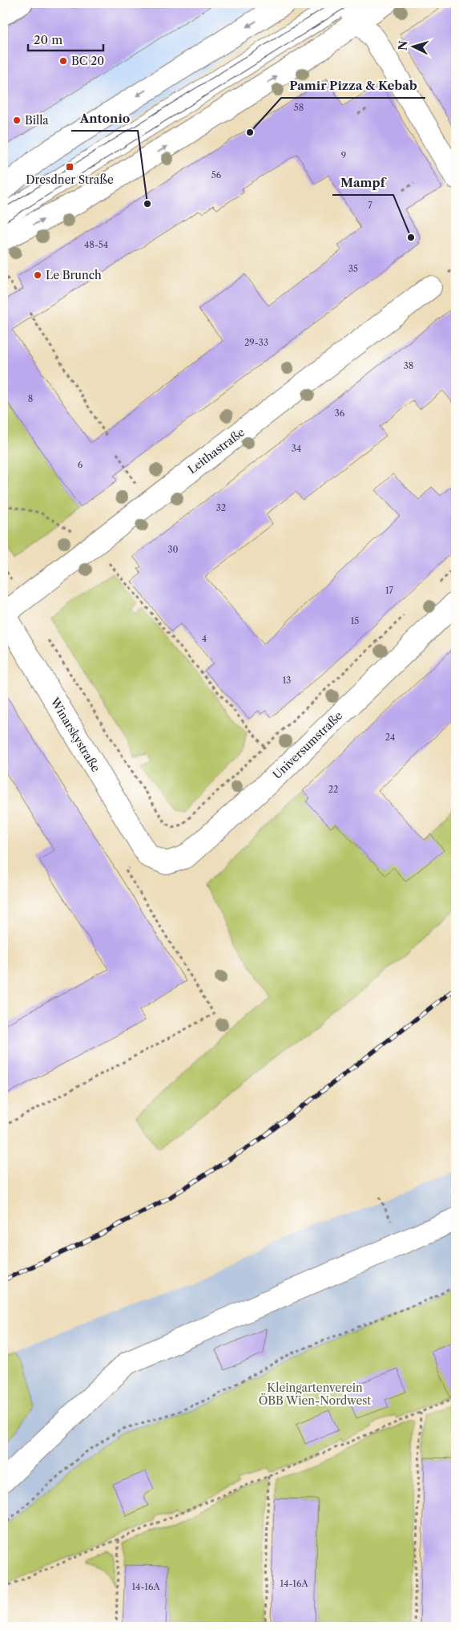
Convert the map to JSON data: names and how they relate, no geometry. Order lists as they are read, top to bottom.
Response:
{
  "streets": {
    "street": ["Leithastraße", "Winarskystraße", "Universumstraße"]
  },
  "crossings": [
    ["Leithastraße", "Winarskystraße"],
    ["Winarskystraße", "Universumstraße"]
  ],
  "parks": ["Kleingartenverein ÖBB Wien-Nordwest"],
  "places": {
    "other": [
      "BC 20",
      "Billa",
      "Pamir Pizza & Kebab",
      "Antonio",
      "Mampf",
      "Le Brunch"
    ],
    "transit": ["Dresdner Straße"]
  },
  "house_numbers": [
    "58",
    "9",
    "56",
    "7",
    "48-54",
    "35",
    "29-33",
    "38",
    "8",
    "36",
    "34",
    "6",
    "32",
    "30",
    "17",
    "15",
    "4",
    "13",
    "24",
    "22",
    "14-16A",
    "14-16A"
  ],
  "scale_bar": "20 m",
  "north": "left"
}
